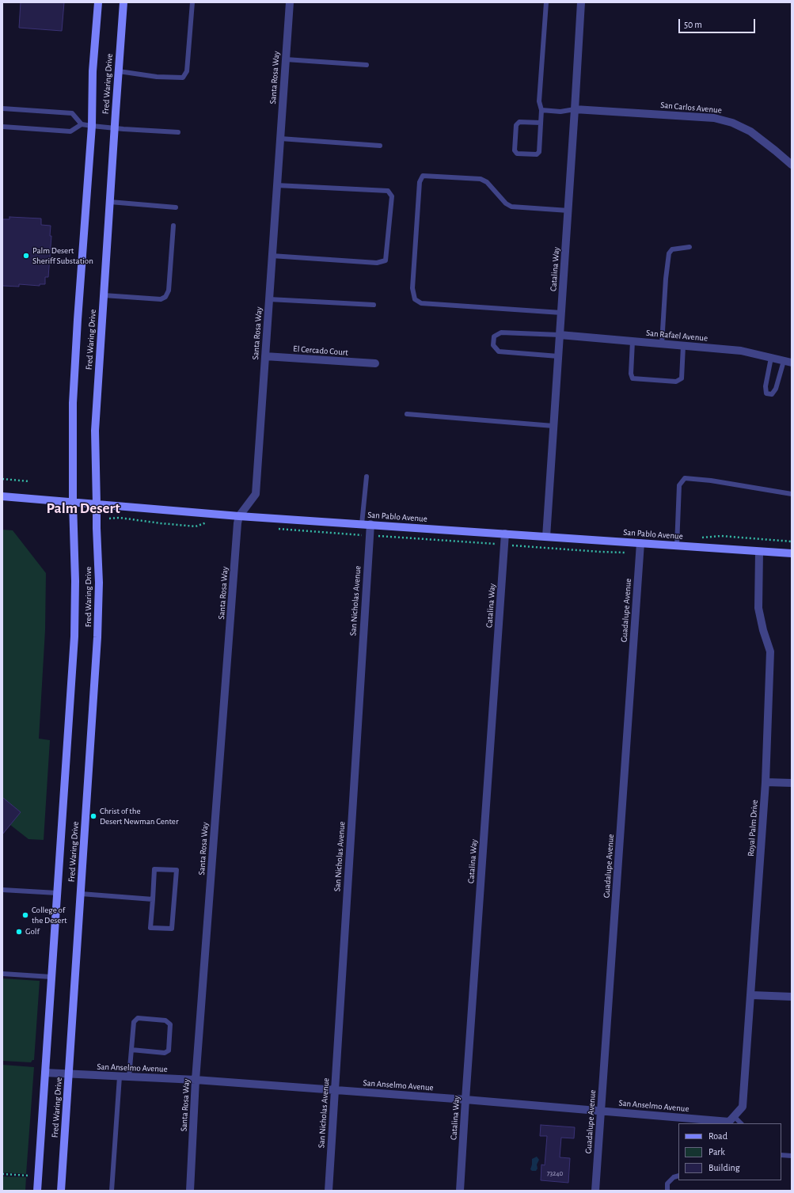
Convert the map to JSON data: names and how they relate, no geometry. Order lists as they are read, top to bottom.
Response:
{
  "streets": {
    "main road": ["Fred Waring Drive", "San Pablo Avenue"],
    "street": [
      "Santa Rosa Way",
      "San Carlos Avenue",
      "Catalina Way",
      "San Rafael Avenue",
      "El Cercado Court",
      "San Nicholas Avenue",
      "Guadalupe Avenue",
      "Royal Palm Drive",
      "San Anselmo Avenue"
    ]
  },
  "crossings": [
    ["Santa Rosa Way", "El Cercado Court"],
    ["Santa Rosa Way", "San Pablo Avenue"],
    ["Santa Rosa Way", "San Anselmo Avenue"],
    ["Fred Waring Drive", "San Pablo Avenue"],
    ["Fred Waring Drive", "San Anselmo Avenue"],
    ["San Carlos Avenue", "Catalina Way"],
    ["Catalina Way", "San Rafael Avenue"],
    ["Catalina Way", "San Pablo Avenue"],
    ["Catalina Way", "San Anselmo Avenue"],
    ["San Pablo Avenue", "San Nicholas Avenue"],
    ["San Pablo Avenue", "Guadalupe Avenue"],
    ["San Pablo Avenue", "Royal Palm Drive"],
    ["San Nicholas Avenue", "San Anselmo Avenue"],
    ["Guadalupe Avenue", "San Anselmo Avenue"],
    ["Royal Palm Drive", "San Anselmo Avenue"]
  ],
  "districts": ["Palm Desert"],
  "places": [
    "Palm Desert Sheriff Substation",
    "Christ of the Desert Newman Center",
    "College of the Desert",
    "Golf"
  ],
  "house_numbers": ["73240"],
  "legend": ["Road", "Park", "Building"],
  "scale_bar": "50 m"
}
